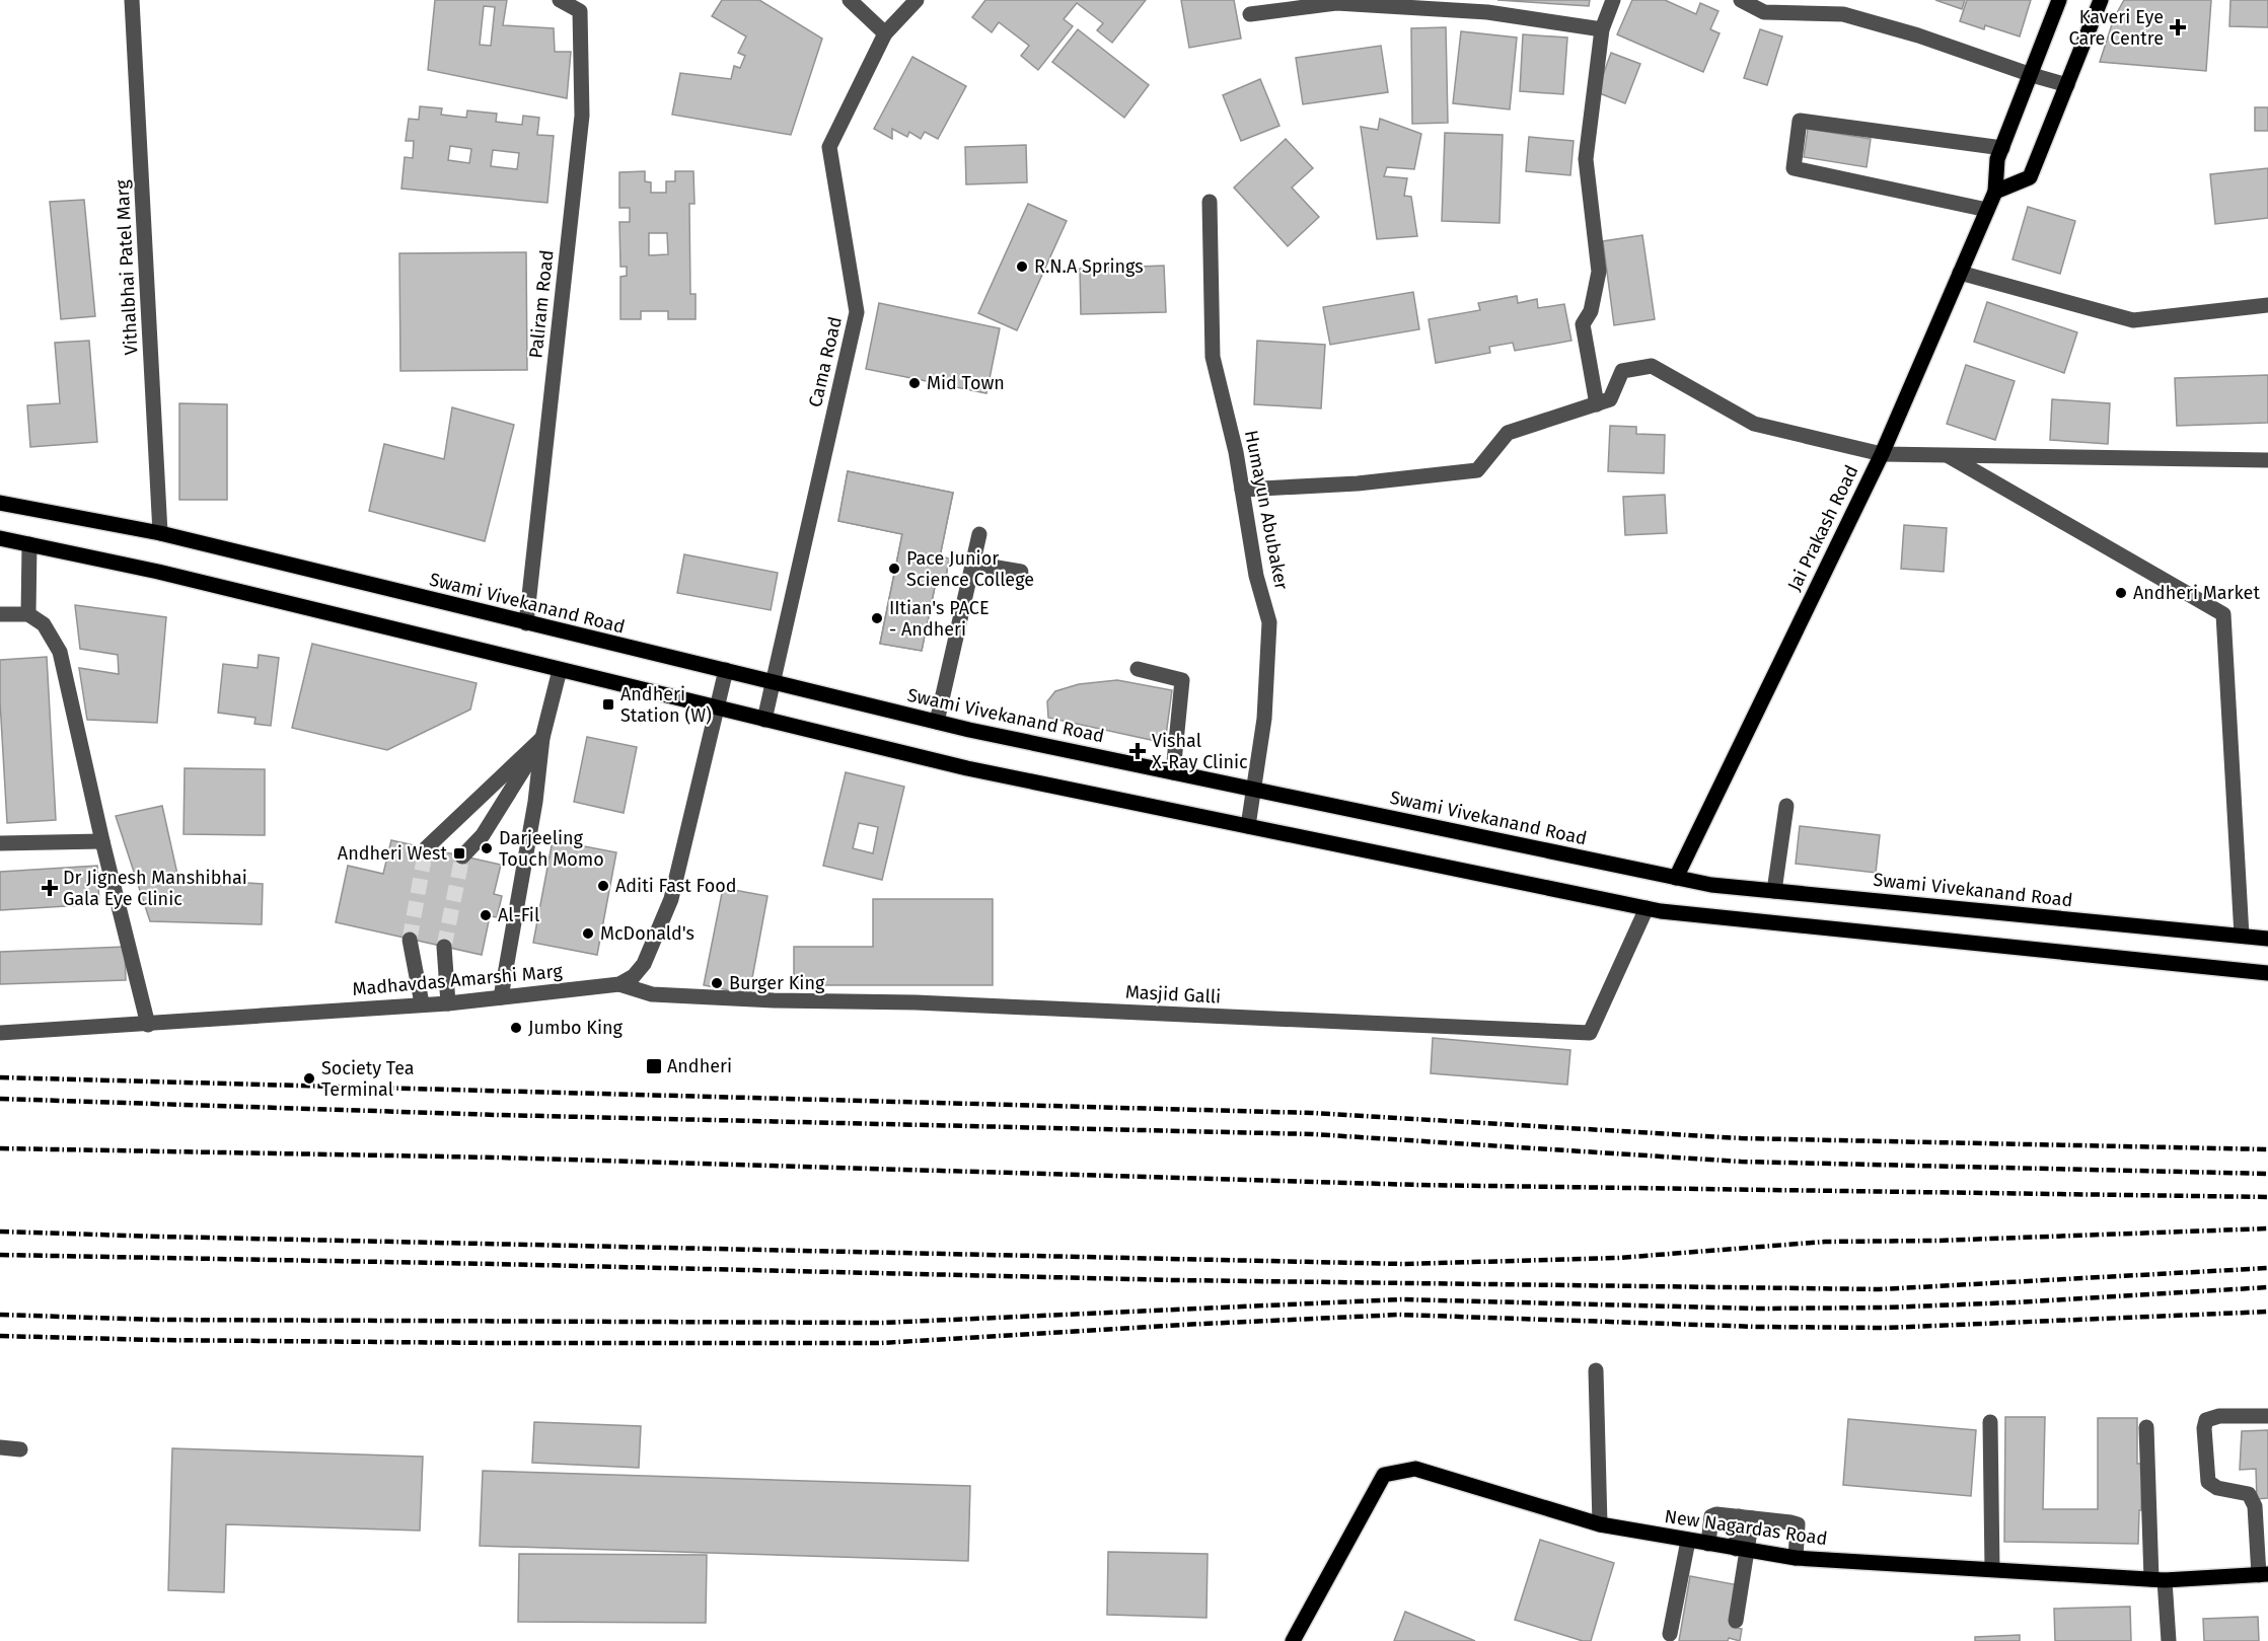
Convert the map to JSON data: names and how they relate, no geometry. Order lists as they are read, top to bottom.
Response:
{
  "streets": {
    "main road": ["Jai Prakash Road", "Swami Vivekanand Road", "New Nagardas Road"],
    "street": [
      "Vithalbhai Patel Marg",
      "Paliram Road",
      "Cama Road",
      "Humayun Abubaker",
      "Madhavdas Amarshi Marg",
      "Masjid Galli"
    ]
  },
  "crossings": [
    ["Vithalbhai Patel Marg", "Swami Vivekanand Road"],
    ["Paliram Road", "Swami Vivekanand Road"],
    ["Cama Road", "Swami Vivekanand Road"],
    ["Humayun Abubaker", "Swami Vivekanand Road"],
    ["Jai Prakash Road", "Swami Vivekanand Road"],
    ["Madhavdas Amarshi Marg", "Masjid Galli"]
  ],
  "places": {
    "health": ["Kaveri Eye Care Centre", "Vishal X-Ray Clinic", "Dr Jignesh Manshibhai Gala Eye Clinic"],
    "other": [
      "R.N.A Springs",
      "Mid Town",
      "Pace Junior Science College",
      "Andheri Market",
      "IItian's PACE - Andheri",
      "Darjeeling Touch Momo",
      "Aditi Fast Food",
      "Al-Fil",
      "McDonald's",
      "Burger King",
      "Jumbo King",
      "Society Tea Terminal"
    ],
    "transit": ["Andheri Station (W)", "Andheri West", "Andheri"]
  }
}
